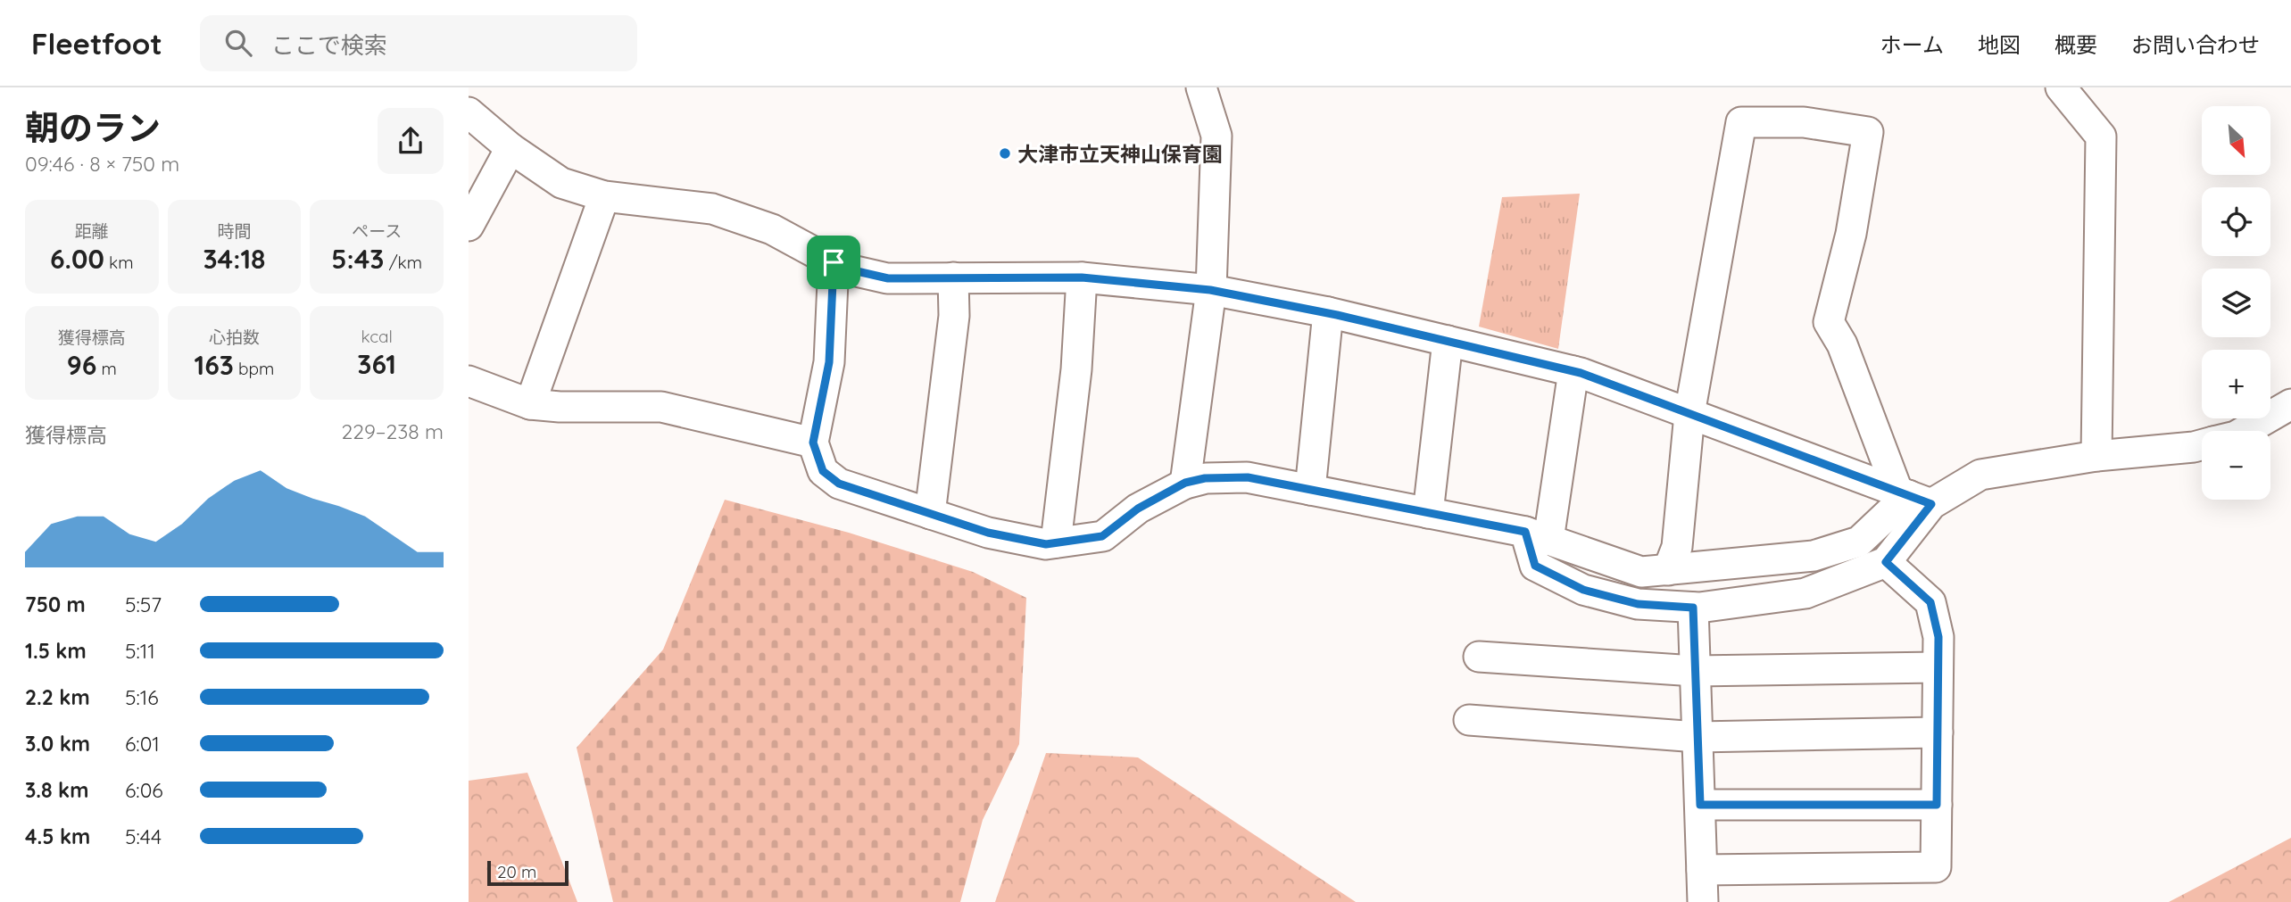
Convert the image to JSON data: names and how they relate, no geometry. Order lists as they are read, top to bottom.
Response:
{
  "places": ["大津市立天神山保育園"],
  "scale_bar": "20 m",
  "north": "bottom right",
  "page": {
    "header": "Fleetfoot",
    "search": "ここで検索",
    "nav": [
      "ホーム",
      "地図",
      "概要",
      "お問い合わせ"
    ],
    "heading": ["朝のラン", "09:46 · 8 × 750 m"],
    "map_buttons": ["+", "−"],
    "stats": [
      ["距離", "6.00 km"],
      ["時間", "34:18"],
      ["ペース", "5:43 /km"],
      ["獲得標高", "96 m"],
      ["心拍数", "163 bpm"],
      ["kcal", "361"]
    ],
    "chart": ["獲得標高", "229–238 m"],
    "list": [
      {
        "name": "750 m",
        "note": "5:57"
      },
      {
        "name": "1.5 km",
        "note": "5:11"
      },
      {
        "name": "2.2 km",
        "note": "5:16"
      },
      {
        "name": "3.0 km",
        "note": "6:01"
      },
      {
        "name": "3.8 km",
        "note": "6:06"
      },
      {
        "name": "4.5 km",
        "note": "5:44"
      }
    ],
    "scale": "20 m"
  }
}
